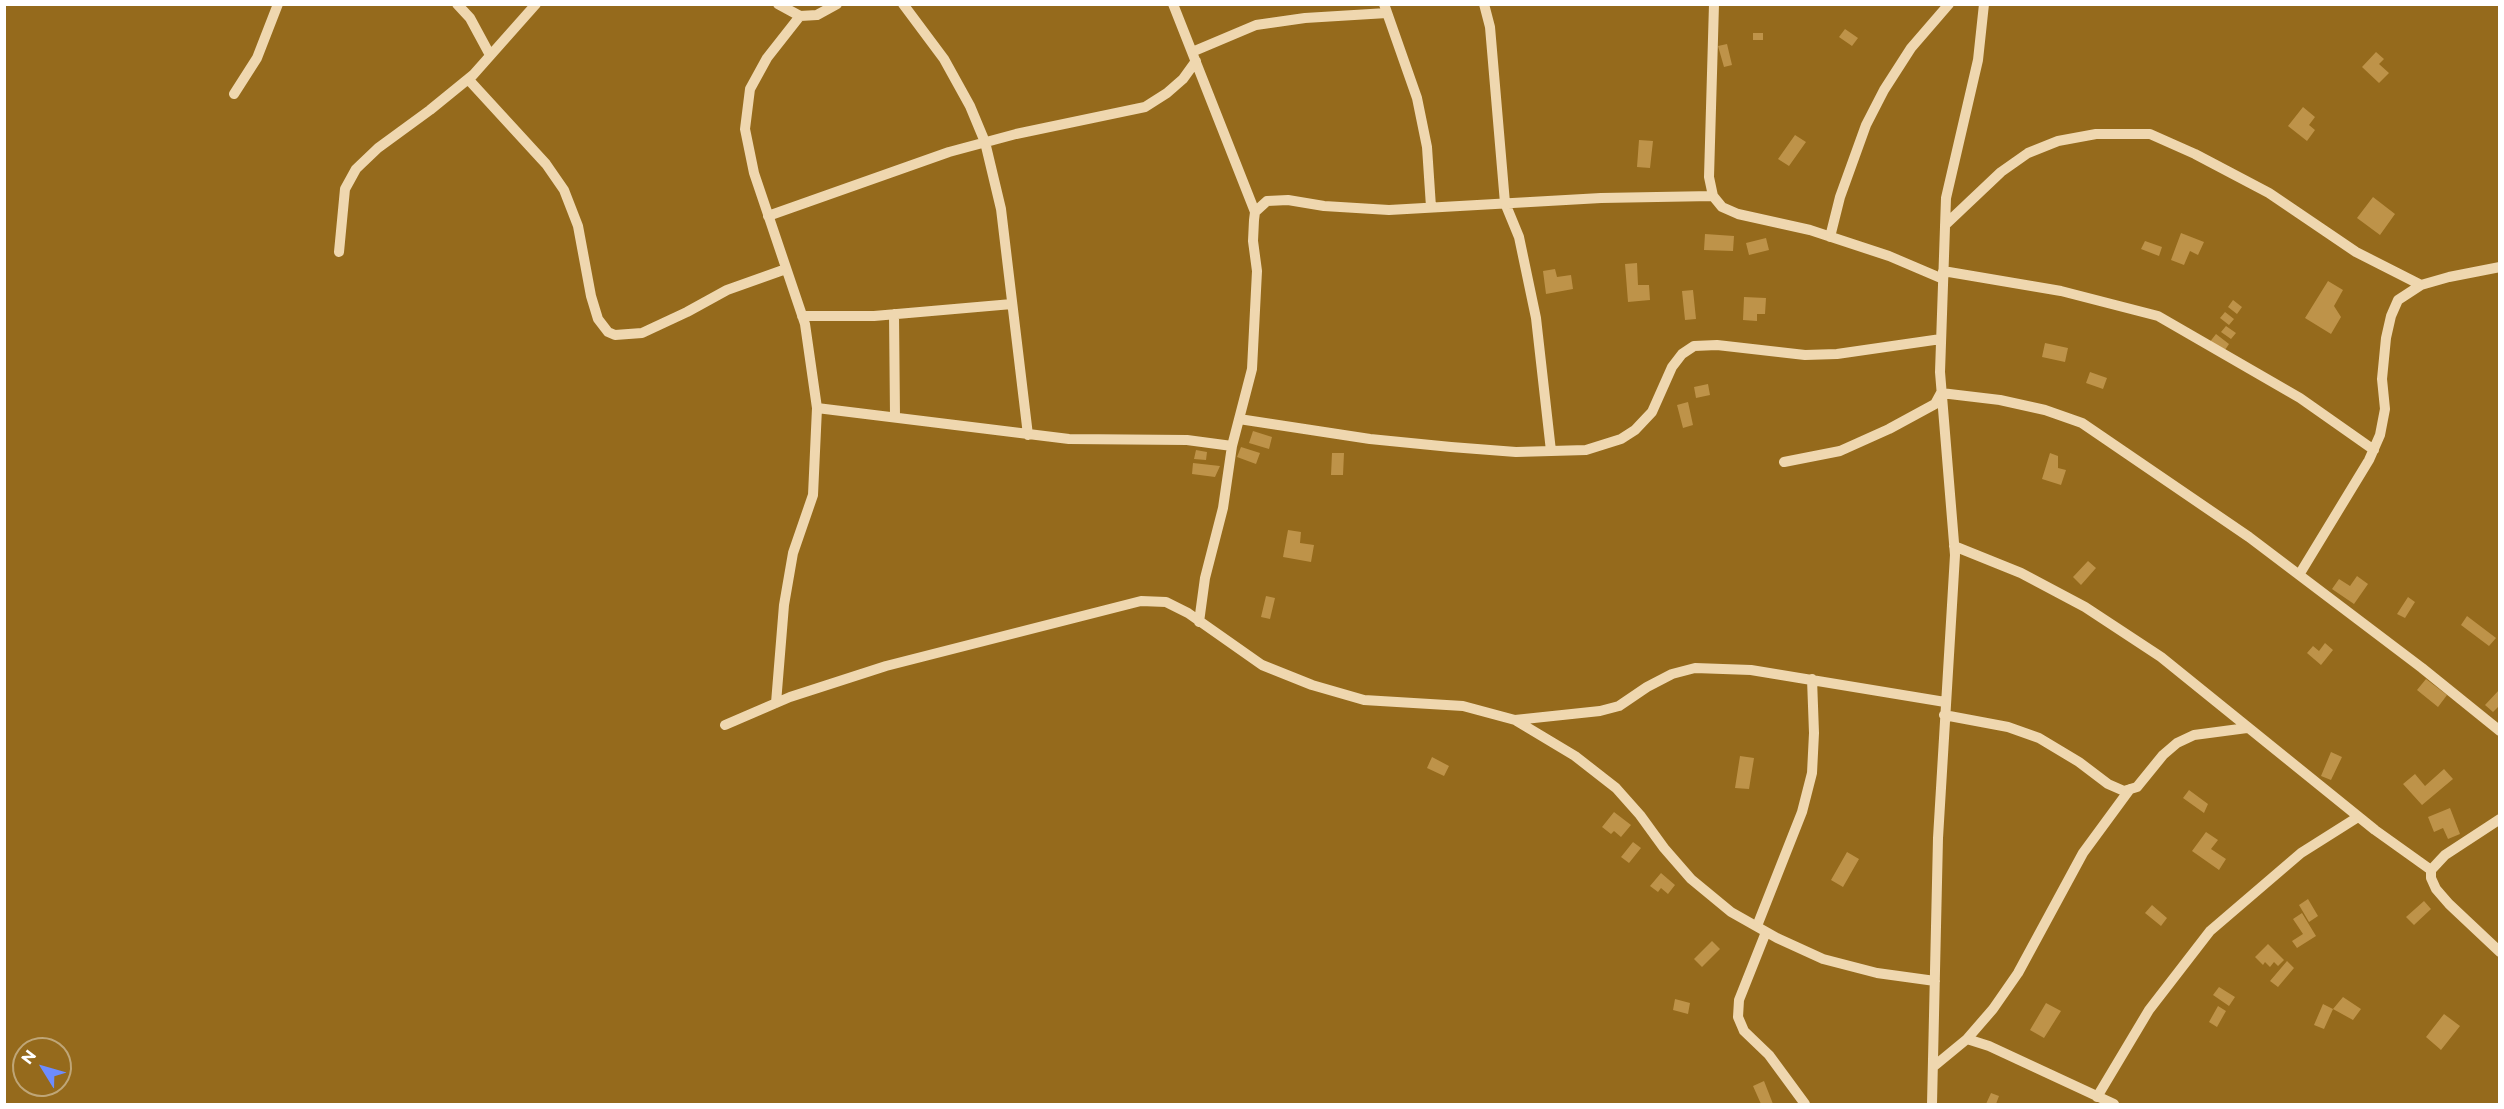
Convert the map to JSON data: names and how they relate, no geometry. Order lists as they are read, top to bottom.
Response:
{
  "north": "top left"
}
